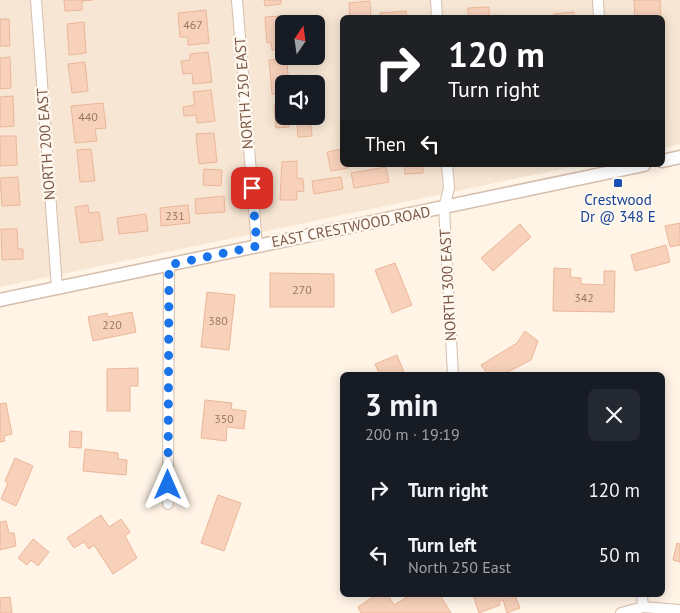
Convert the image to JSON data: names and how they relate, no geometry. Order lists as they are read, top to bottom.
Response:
{
  "streets": {
    "street": [
      "NORTH 250 EAST",
      "NORTH 200 EAST",
      "EAST CRESTWOOD ROAD",
      "NORTH 300 EAST"
    ]
  },
  "crossings": [
    ["NORTH 250 EAST", "EAST CRESTWOOD ROAD"],
    ["NORTH 200 EAST", "EAST CRESTWOOD ROAD"],
    ["EAST CRESTWOOD ROAD", "NORTH 300 EAST"]
  ],
  "places": {
    "transit": ["Crestwood Dr @ 348 E"]
  },
  "house_numbers": [
    "467",
    "440",
    "231",
    "270",
    "342",
    "380",
    "220",
    "350"
  ],
  "north": "top",
  "page": {
    "turn": ["120 m", "Turn right"],
    "then": "Then",
    "heading": ["3 min", "200 m · 19:19"],
    "list": [
      {
        "name": "Turn right",
        "value": "120 m"
      },
      {
        "name": "Turn left",
        "note": "North 250 East",
        "value": "50 m"
      }
    ]
  }
}
